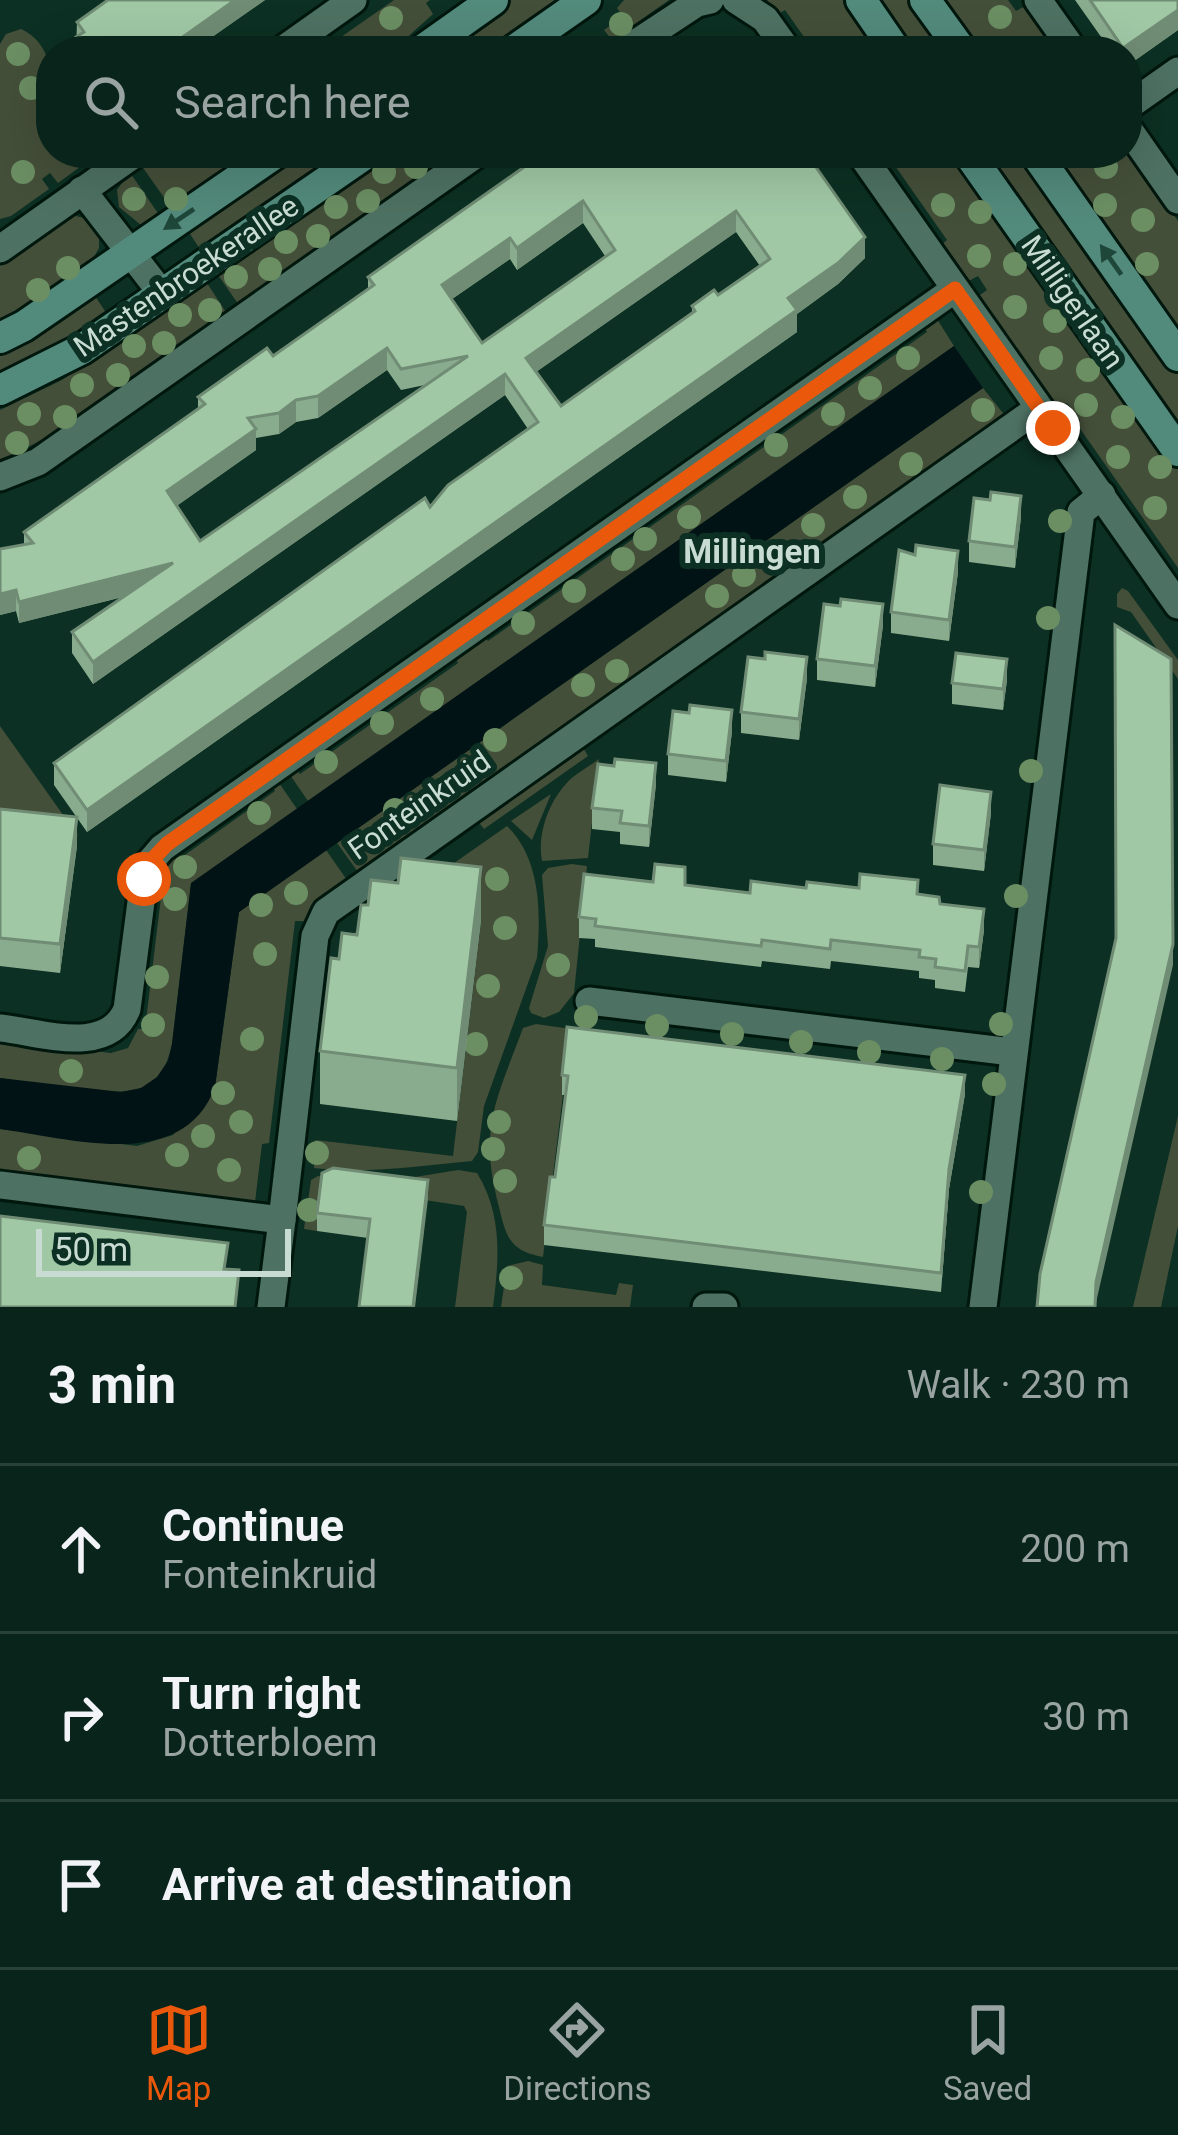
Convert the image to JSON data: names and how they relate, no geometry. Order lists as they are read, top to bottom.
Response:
{
  "streets": {
    "main road": ["Mastenbroekerallee", "Milligerlaan"],
    "street": ["Fonteinkruid"]
  },
  "districts": ["Millingen"],
  "scale_bar": "50 m",
  "page": {
    "search": "Search here",
    "scale": "50 m",
    "heading": ["3 min", "Walk · 230 m"],
    "list": [
      ["Continue", "Fonteinkruid", "200 m"],
      ["Turn right", "Dotterbloem", "30 m"],
      "Arrive at destination"
    ],
    "nav": ["Map", "Directions", "Saved"]
  }
}
